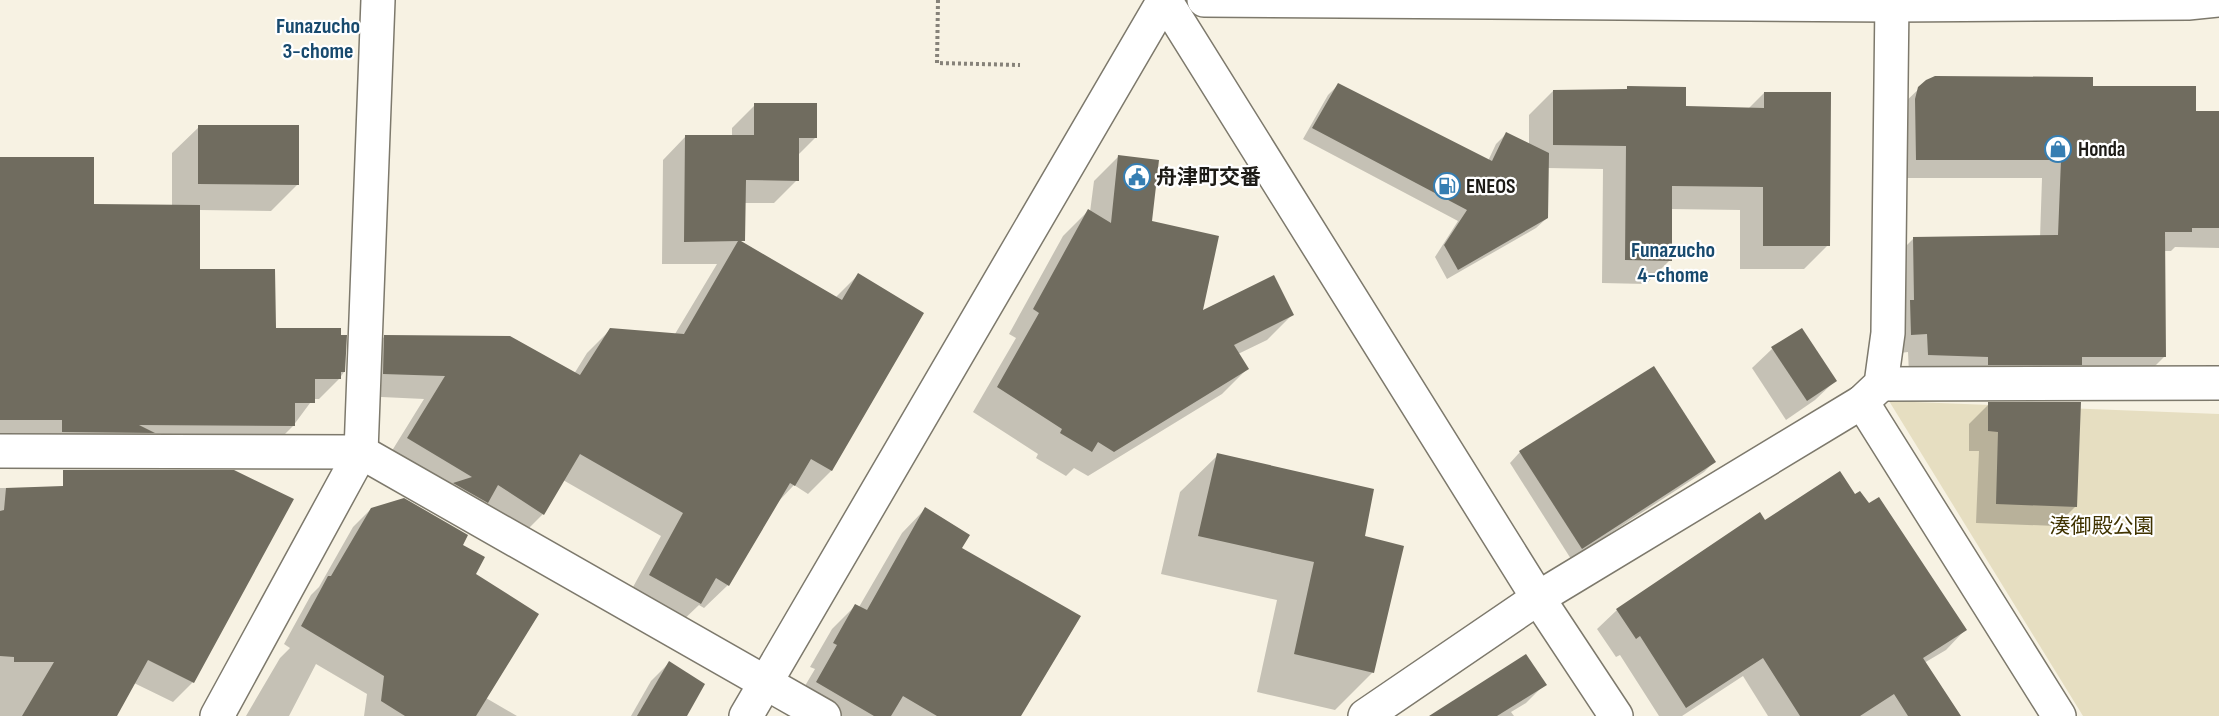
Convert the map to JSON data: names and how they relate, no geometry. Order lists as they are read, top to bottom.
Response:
{
  "districts": ["Funazucho 3-chome", "Funazucho 4-chome"],
  "parks": ["湊御殿公園"],
  "places": {
    "shop": ["Honda"],
    "public building": ["舟津町交番"],
    "fuel station": ["ENEOS"]
  }
}
